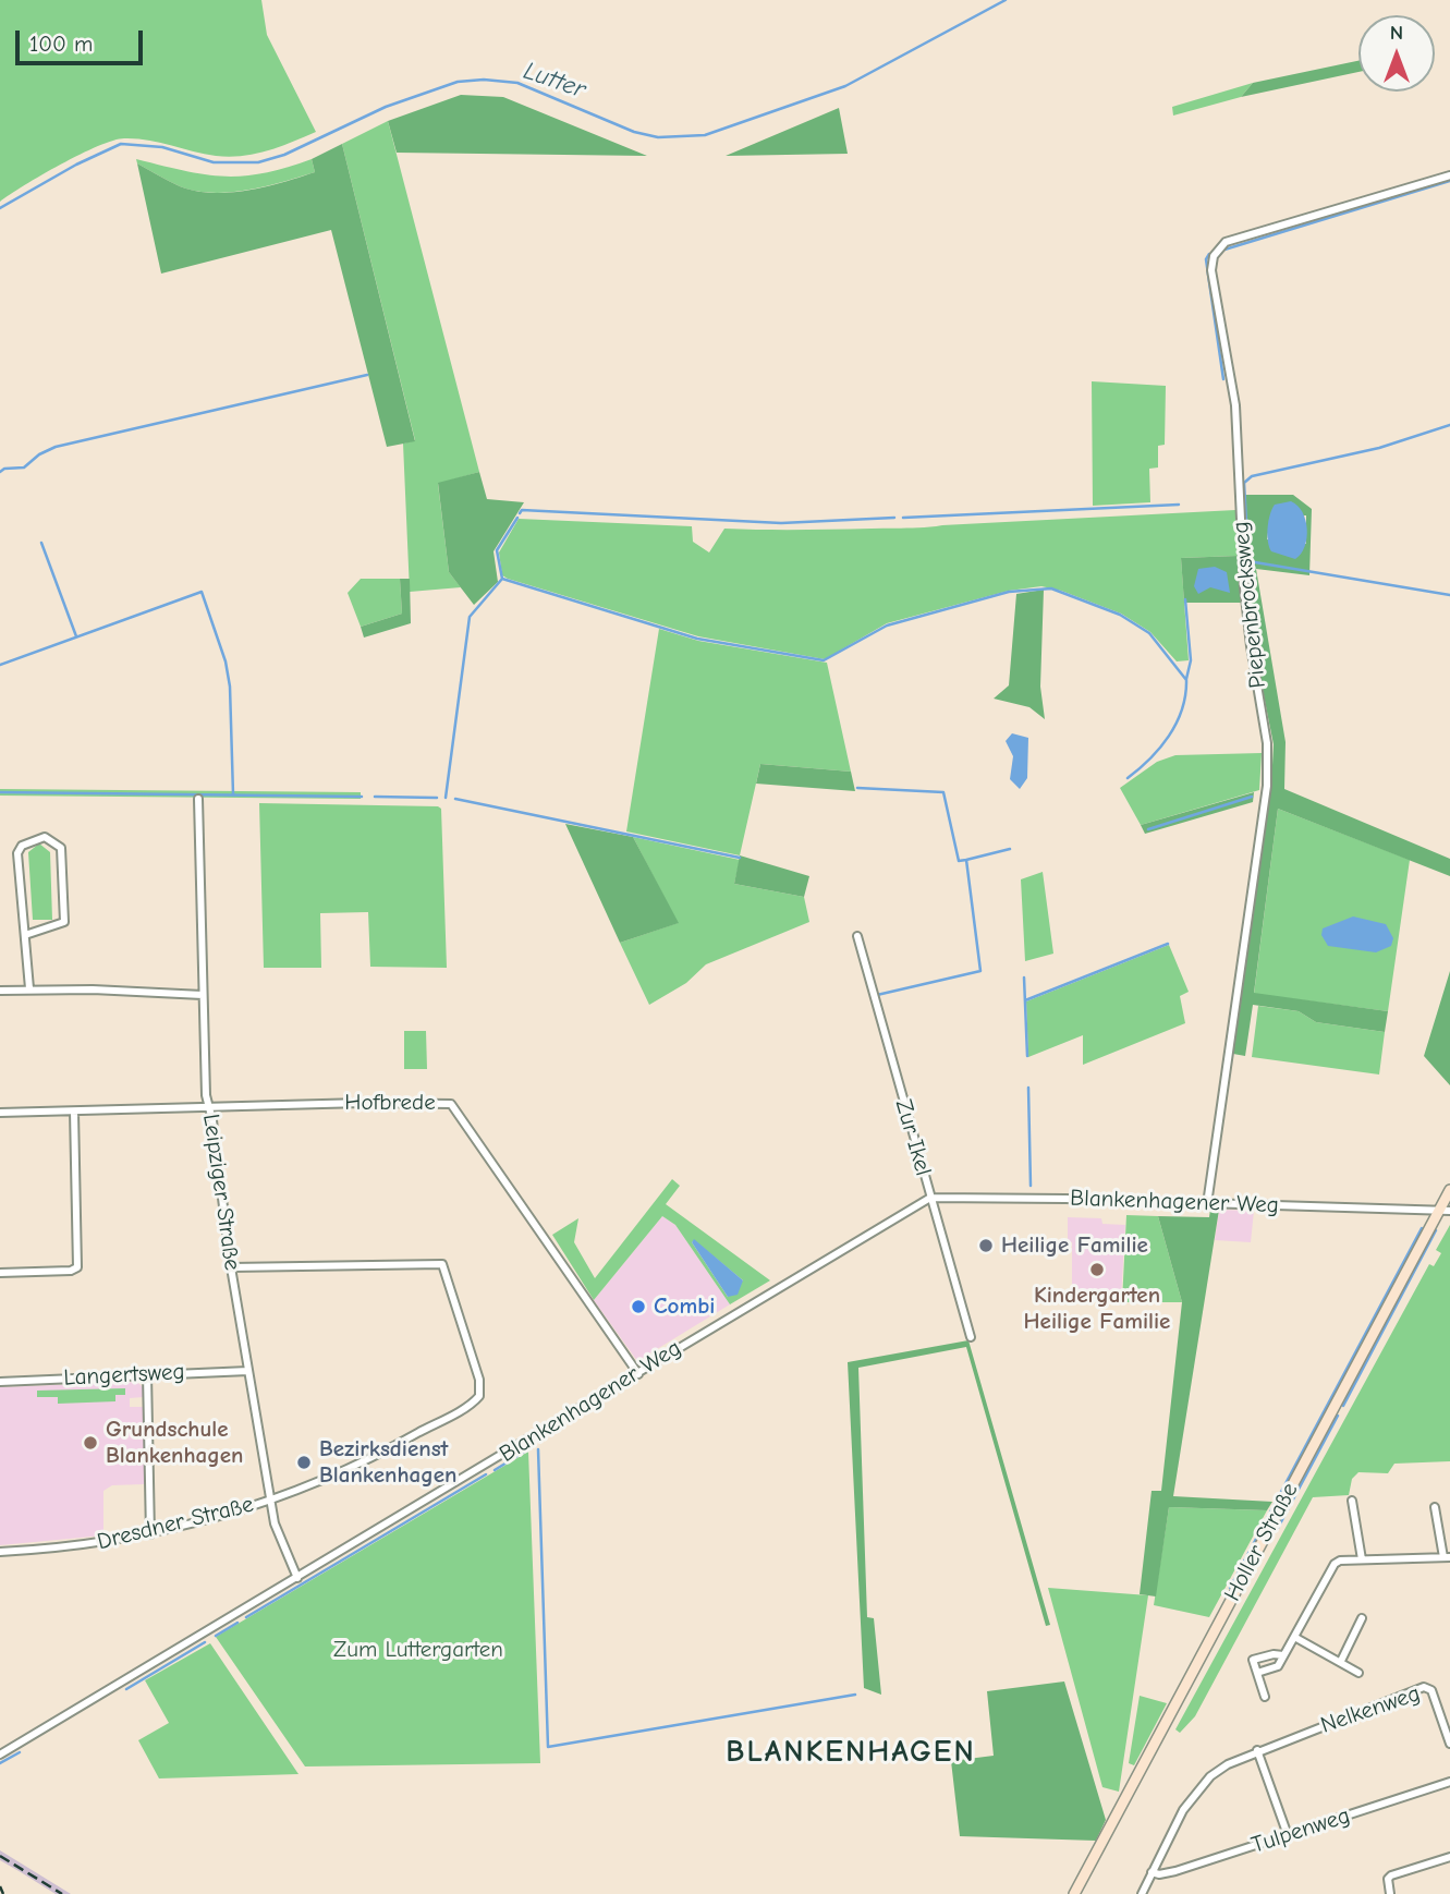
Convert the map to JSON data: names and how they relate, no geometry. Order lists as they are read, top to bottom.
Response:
{
  "streets": {
    "street": [
      "Piepenbrocksweg",
      "Hofbrede",
      "Zur Ikel",
      "Leipziger Straße",
      "Blankenhagener Weg",
      "Langertsweg",
      "Dresdner Straße",
      "Holler Straße",
      "Nelkenweg",
      "Tulpenweg"
    ]
  },
  "crossings": [
    ["Piepenbrocksweg", "Blankenhagener Weg"],
    ["Hofbrede", "Leipziger Straße"],
    ["Hofbrede", "Blankenhagener Weg"],
    ["Zur Ikel", "Blankenhagener Weg"],
    ["Leipziger Straße", "Blankenhagener Weg"],
    ["Leipziger Straße", "Langertsweg"],
    ["Leipziger Straße", "Dresdner Straße"],
    ["Blankenhagener Weg", "Holler Straße"],
    ["Nelkenweg", "Tulpenweg"]
  ],
  "districts": ["BLANKENHAGEN"],
  "water": ["Lutter"],
  "parks": ["Zum Luttergarten"],
  "places": [
    "Heilige Familie",
    "Kindergarten Heilige Familie",
    "Combi",
    "Grundschule Blankenhagen",
    "Bezirksdienst Blankenhagen"
  ],
  "scale_bar": "100 m",
  "north": "top"
}
